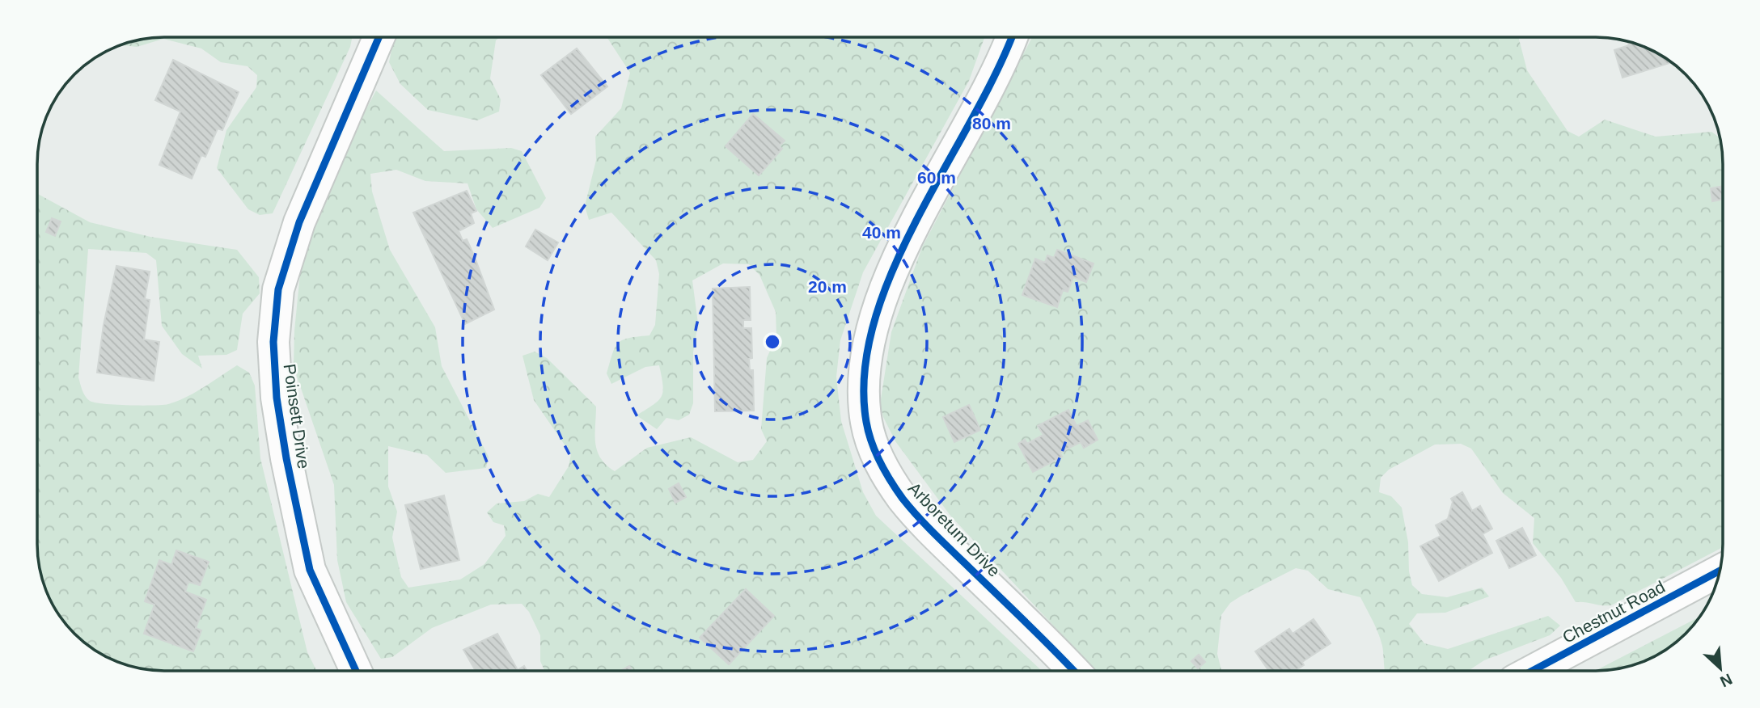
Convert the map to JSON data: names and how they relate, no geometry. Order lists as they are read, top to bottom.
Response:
{
  "streets": {
    "street": ["Poinsett Drive", "Arboretum Drive", "Chestnut Road"]
  },
  "north": "bottom right",
  "rings": [
    "80 m",
    "60 m",
    "40 m",
    "20 m"
  ]
}
